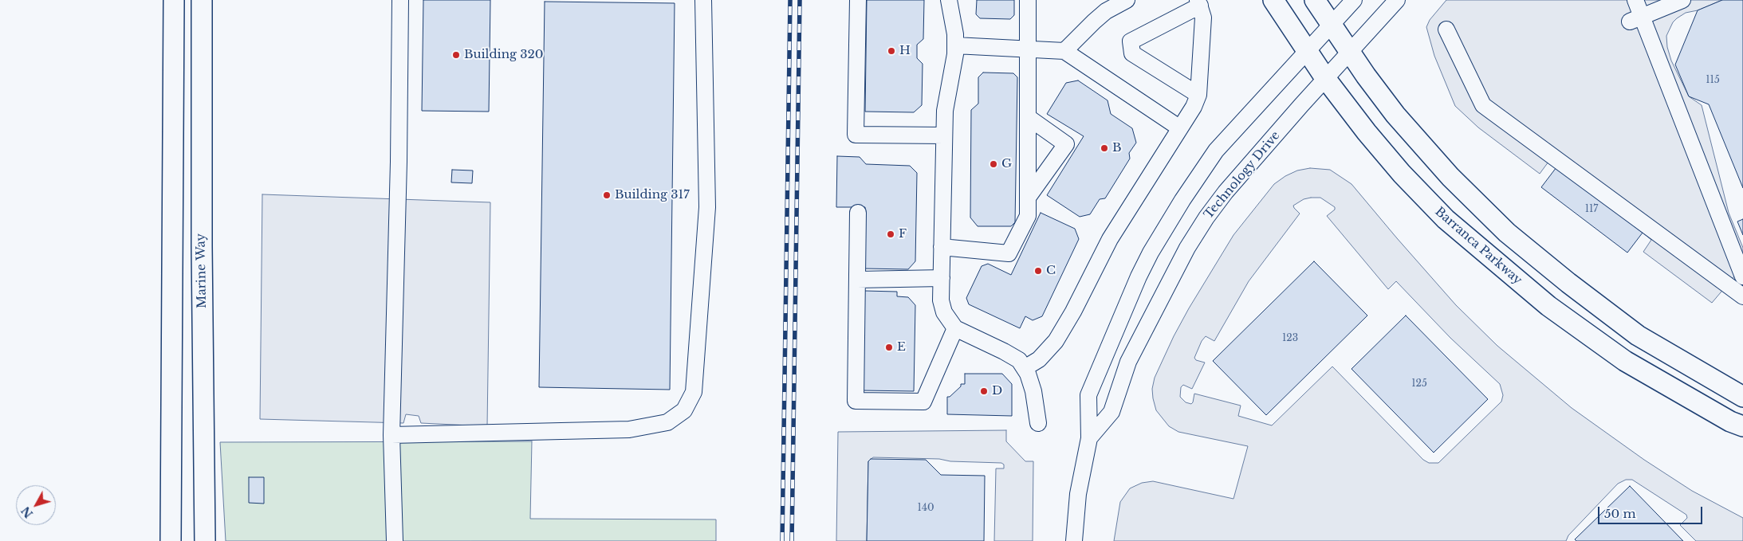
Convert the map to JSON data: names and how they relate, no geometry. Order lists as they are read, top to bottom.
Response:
{
  "streets": {
    "main road": ["Barranca Parkway", "Marine Way"],
    "street": ["Technology Drive"]
  },
  "crossings": [
    ["Technology Drive", "Barranca Parkway"]
  ],
  "places": [
    "H",
    "Building 320",
    "B",
    "G",
    "Building 317",
    "F",
    "C",
    "E",
    "D"
  ],
  "house_numbers": [
    "115",
    "117",
    "123",
    "125",
    "140"
  ],
  "scale_bar": "50 m",
  "north": "bottom left"
}
